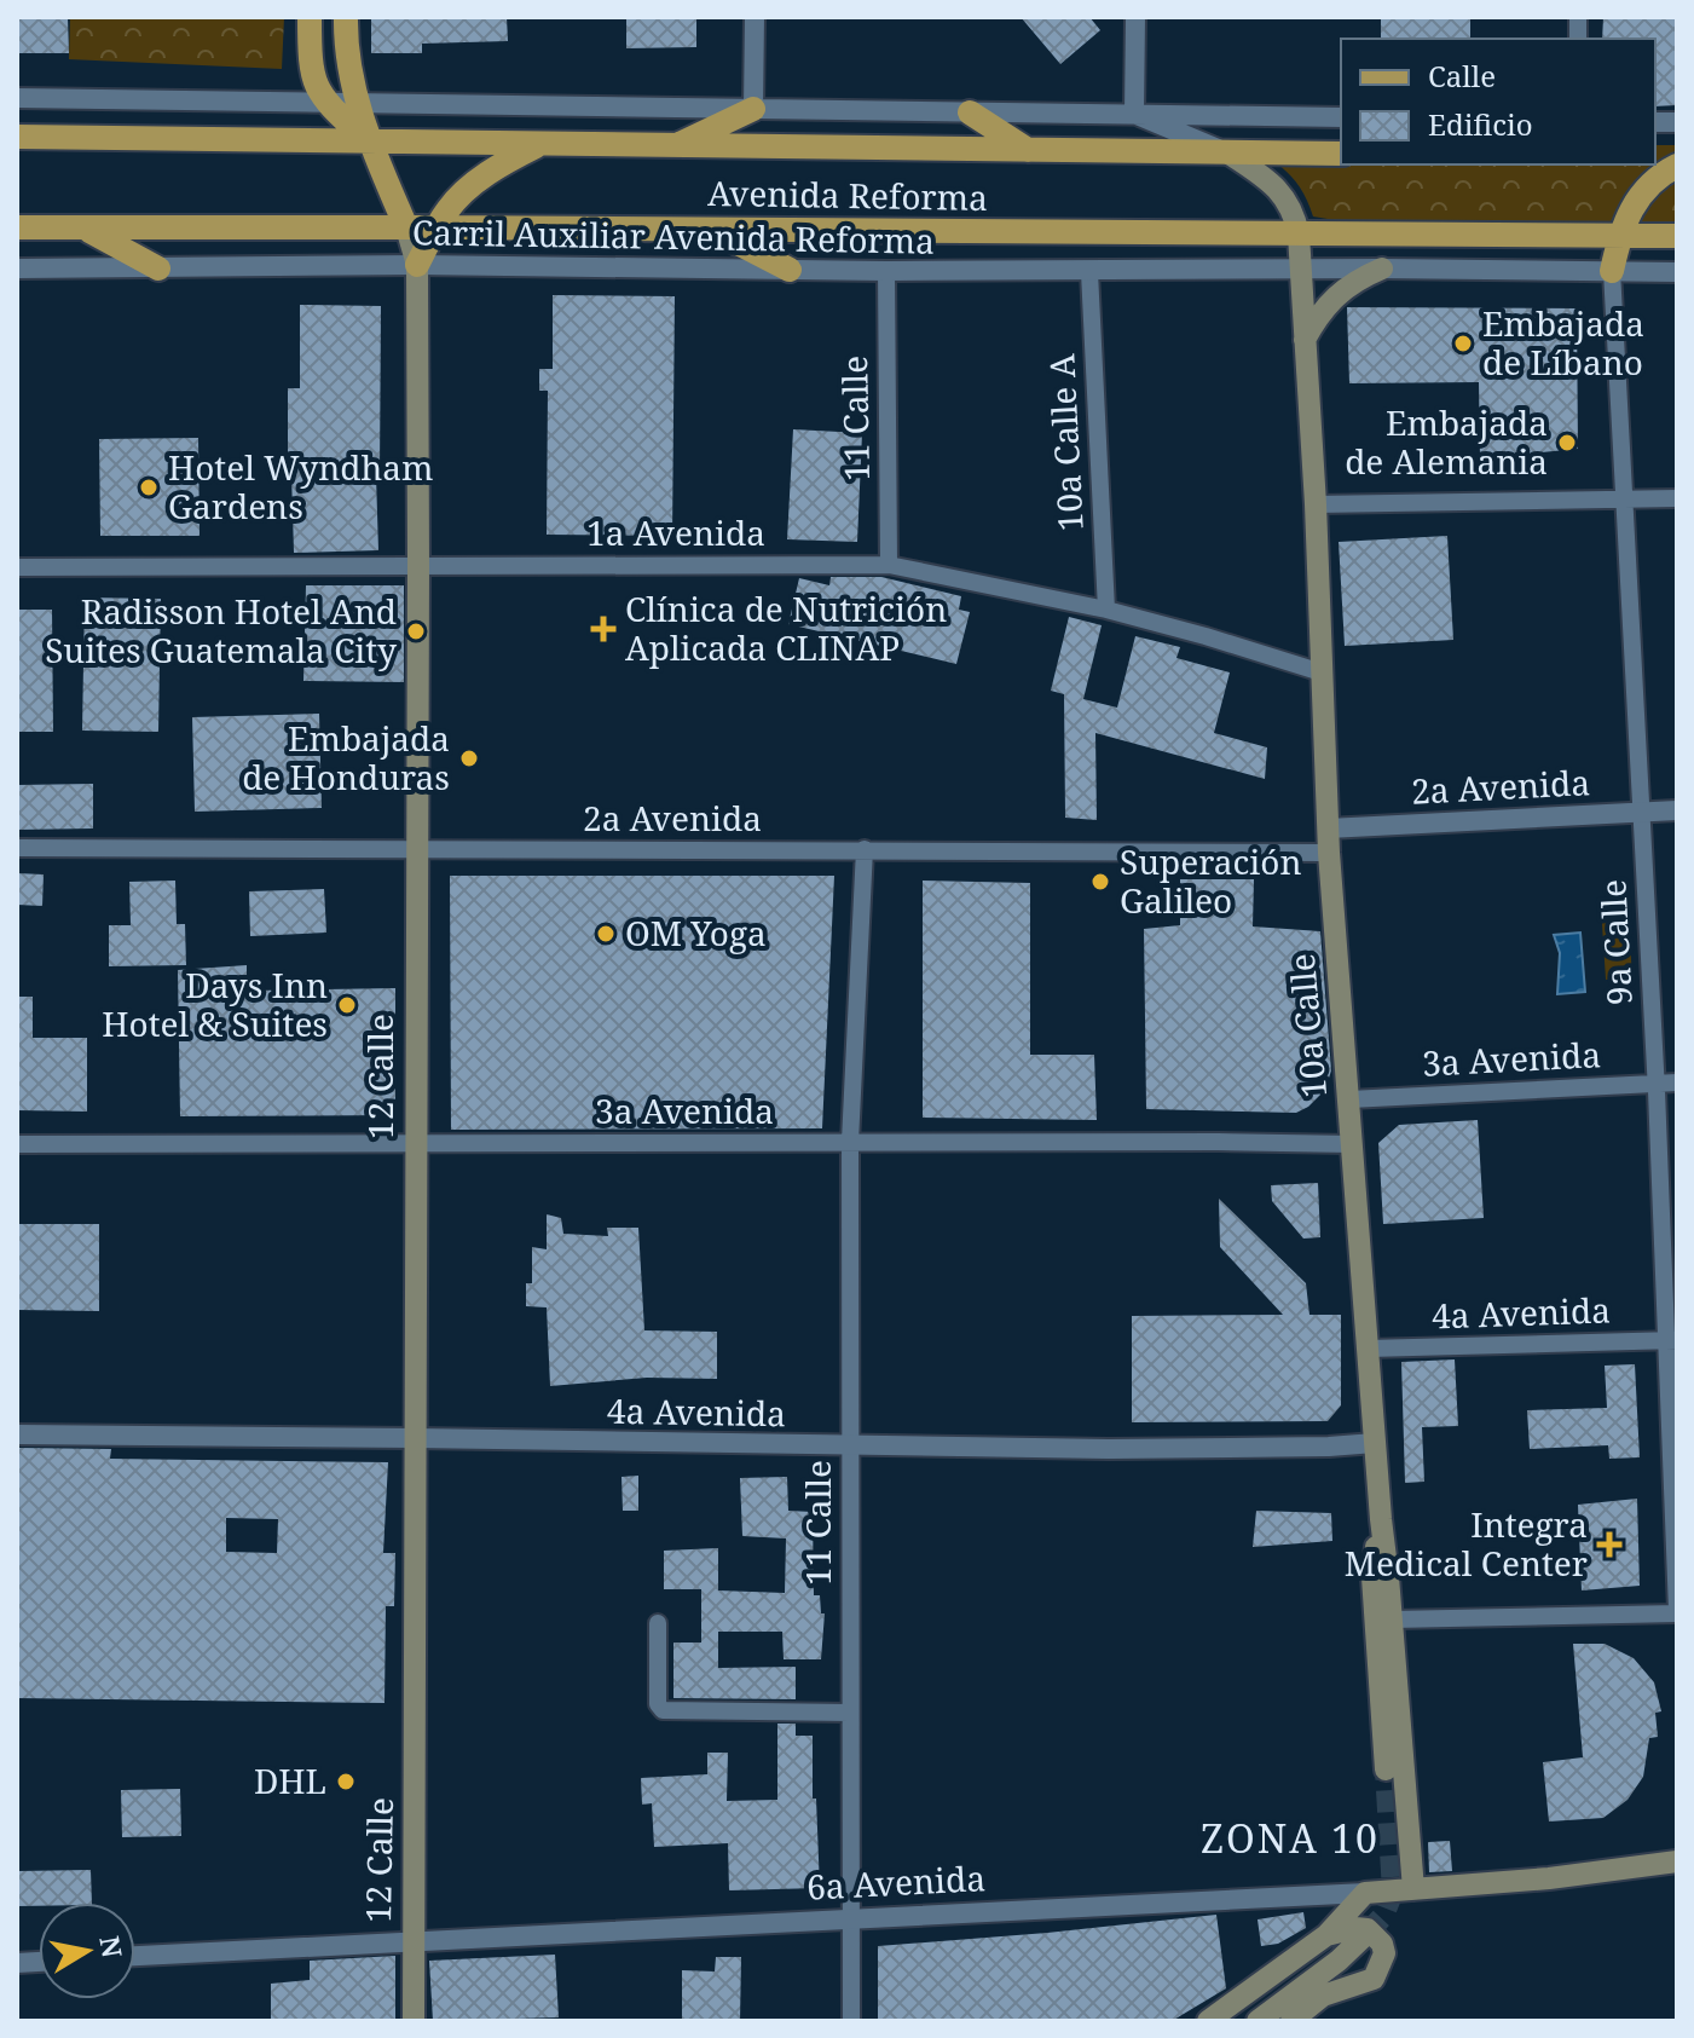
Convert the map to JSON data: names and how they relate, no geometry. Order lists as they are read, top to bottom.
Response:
{
  "streets": {
    "main road": [
      "Avenida Reforma",
      "10a Calle",
      "12 Calle",
      "6a Avenida"
    ],
    "street": [
      "Carril Auxiliar Avenida Reforma",
      "11 Calle",
      "10a Calle A",
      "1a Avenida",
      "2a Avenida",
      "9a Calle",
      "3a Avenida",
      "4a Avenida"
    ]
  },
  "crossings": [
    ["Avenida Reforma", "10a Calle"],
    ["Avenida Reforma", "12 Calle"],
    ["Carril Auxiliar Avenida Reforma", "11 Calle"],
    ["Carril Auxiliar Avenida Reforma", "10a Calle A"],
    ["Carril Auxiliar Avenida Reforma", "9a Calle"],
    ["Carril Auxiliar Avenida Reforma", "10a Calle"],
    ["Carril Auxiliar Avenida Reforma", "12 Calle"],
    ["11 Calle", "1a Avenida"],
    ["11 Calle", "2a Avenida"],
    ["11 Calle", "3a Avenida"],
    ["11 Calle", "4a Avenida"],
    ["11 Calle", "6a Avenida"],
    ["10a Calle A", "1a Avenida"],
    ["1a Avenida", "10a Calle"],
    ["1a Avenida", "12 Calle"],
    ["2a Avenida", "9a Calle"],
    ["2a Avenida", "10a Calle"],
    ["2a Avenida", "12 Calle"],
    ["9a Calle", "3a Avenida"],
    ["9a Calle", "4a Avenida"],
    ["10a Calle", "3a Avenida"],
    ["10a Calle", "4a Avenida"],
    ["10a Calle", "6a Avenida"],
    ["3a Avenida", "12 Calle"],
    ["12 Calle", "4a Avenida"],
    ["12 Calle", "6a Avenida"]
  ],
  "districts": ["ZONA 10"],
  "places": {
    "other": [
      "Embajada de Líbano",
      "Embajada de Alemania",
      "Hotel Wyndham Gardens",
      "Radisson Hotel And Suites Guatemala City",
      "Embajada de Honduras",
      "Superación Galileo",
      "OM Yoga",
      "Days Inn Hotel & Suites",
      "DHL"
    ],
    "health": ["Clínica de Nutrición Aplicada CLINAP", "Integra Medical Center"]
  },
  "legend": ["Calle", "Edificio"],
  "north": "right"
}
